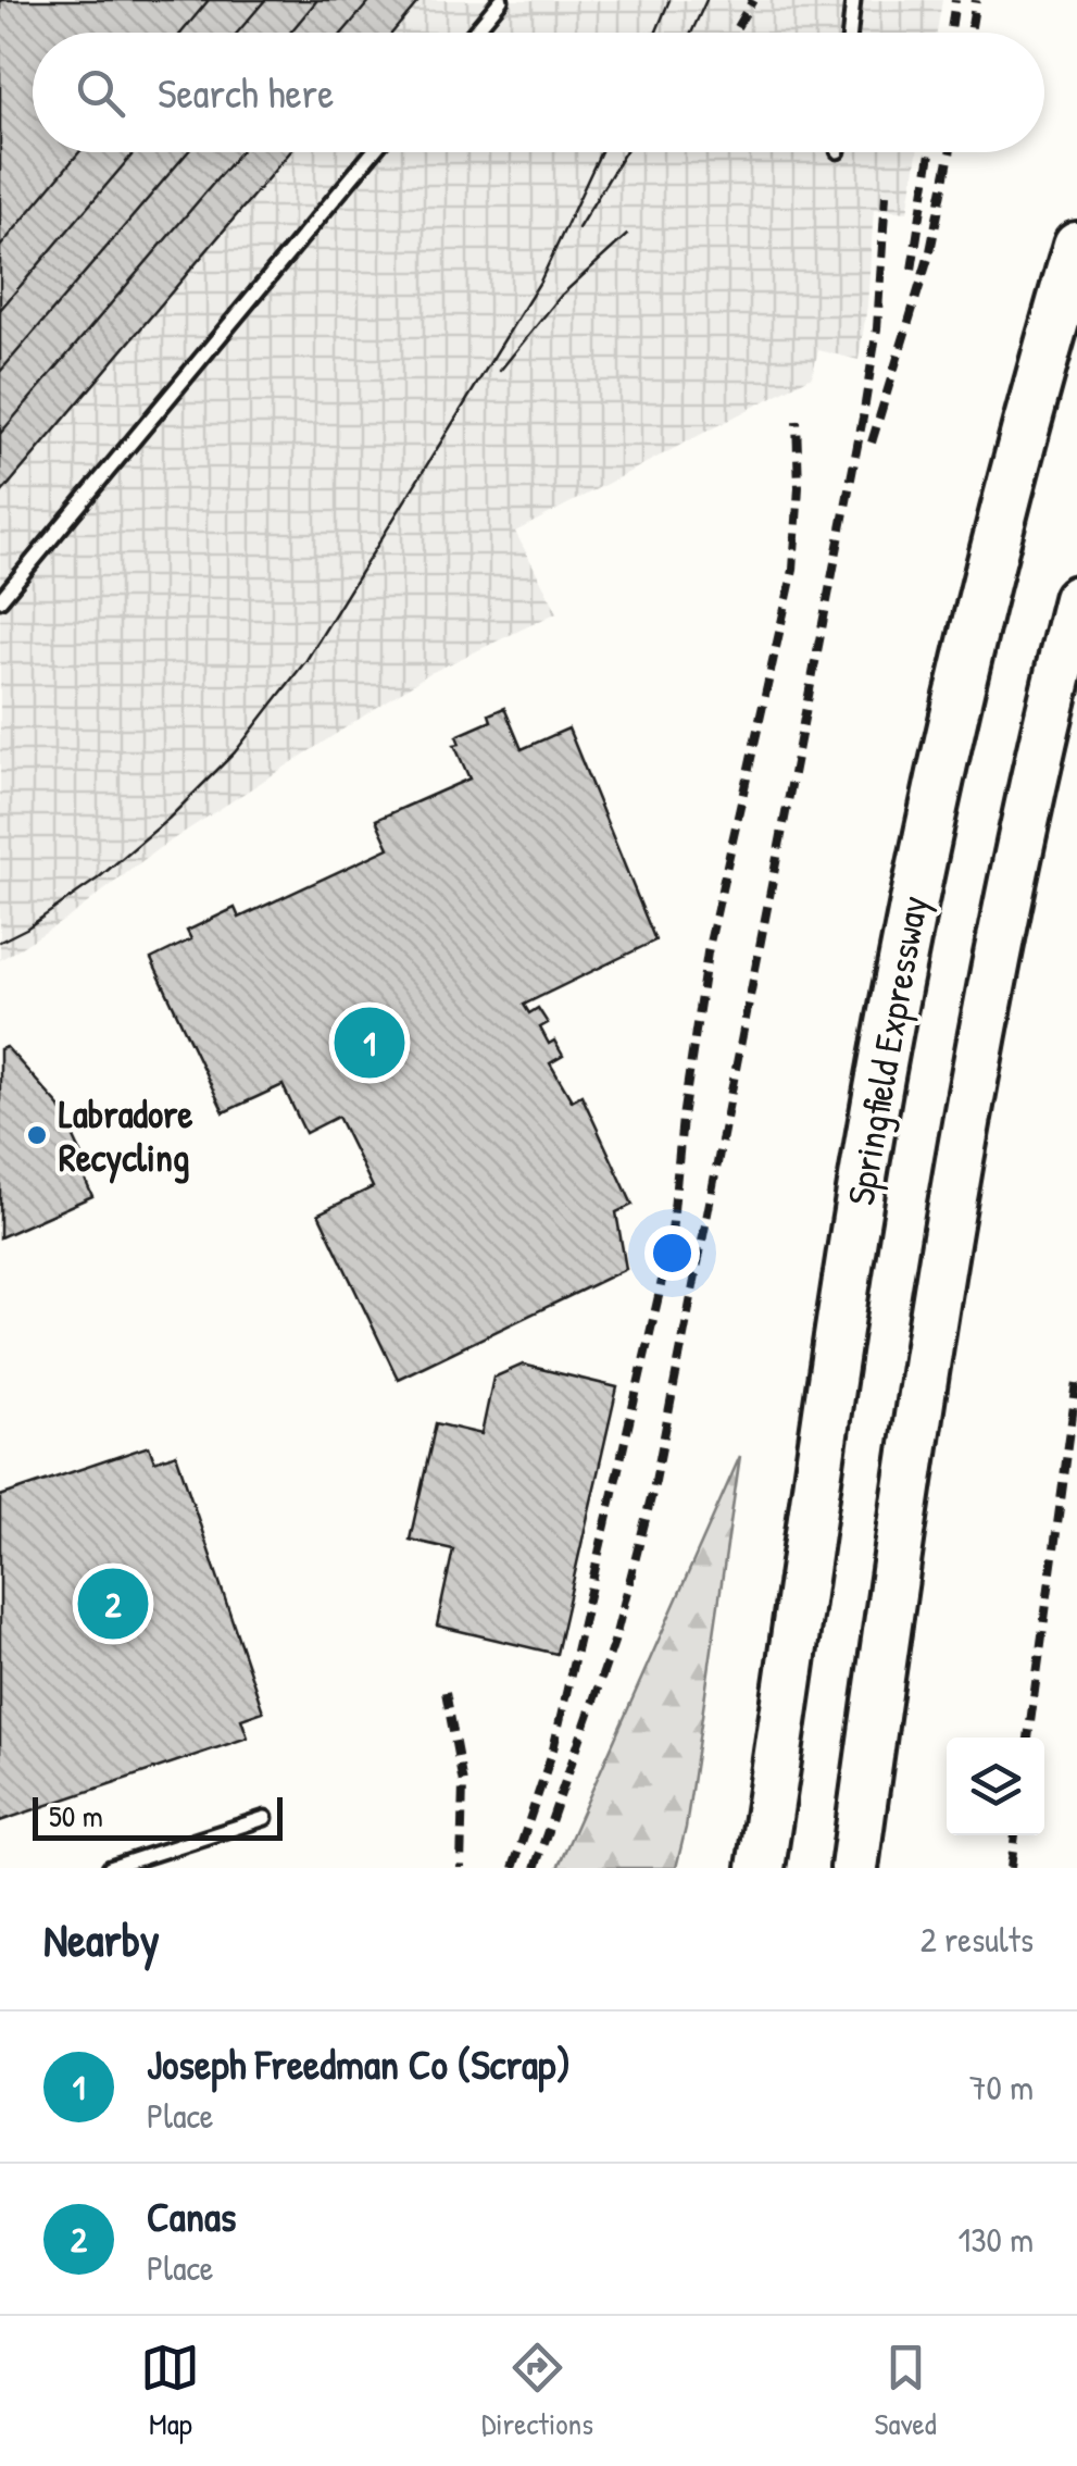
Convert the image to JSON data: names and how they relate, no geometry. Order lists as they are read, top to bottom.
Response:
{
  "streets": {
    "highway": ["Springfield Expressway"]
  },
  "places": ["Labradore Recycling"],
  "scale_bar": "50 m",
  "page": {
    "search": "Search here",
    "pins": ["1", "2"],
    "scale": "50 m",
    "heading": ["Nearby", "2 results"],
    "list": [
      {
        "mark": "1",
        "name": "Joseph Freedman Co (Scrap)",
        "note": "Place",
        "value": "70 m"
      },
      {
        "mark": "2",
        "name": "Canas",
        "note": "Place",
        "value": "130 m"
      }
    ],
    "nav": ["Map", "Directions", "Saved"]
  }
}
